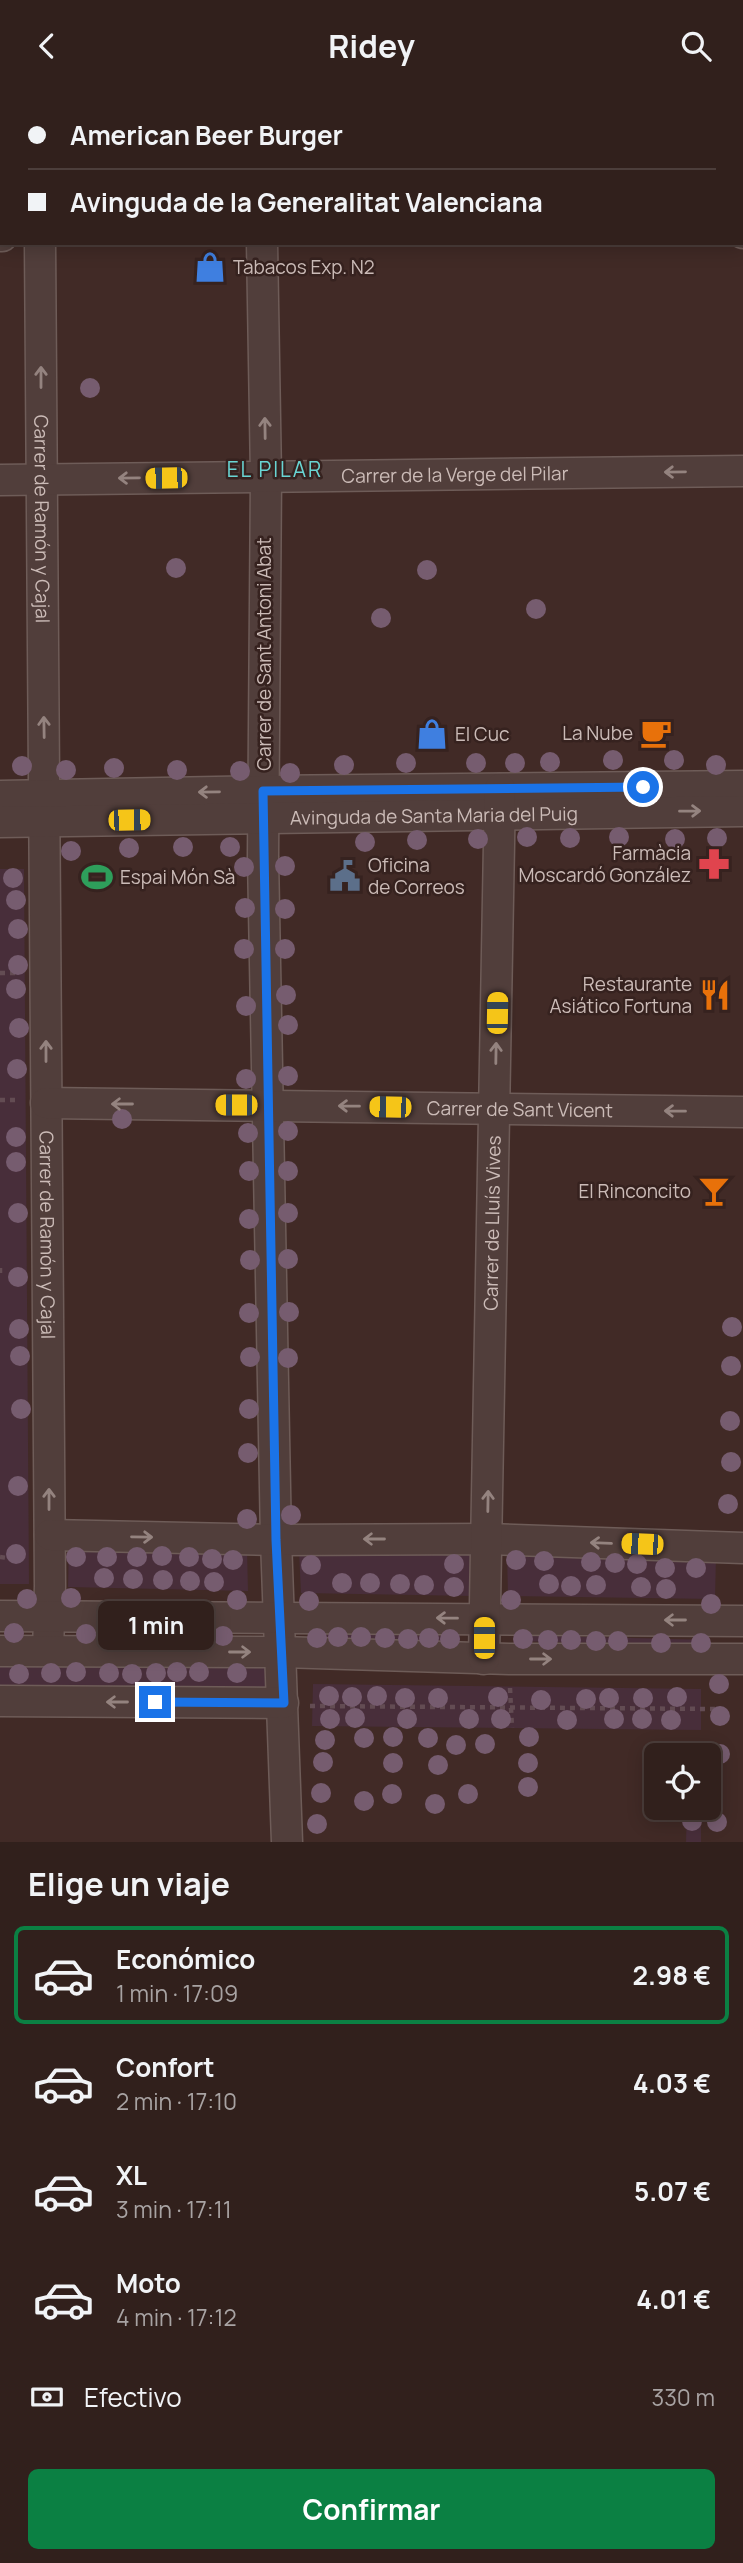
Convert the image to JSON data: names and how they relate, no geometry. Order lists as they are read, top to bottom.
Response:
{
  "streets": {
    "street": [
      "Carrer de la Verge del Pilar",
      "Carrer de Ramón y Cajal",
      "Carrer de Sant Antoni Abat",
      "Avinguda de Santa Maria del Puig",
      "Carrer de Sant Vicent",
      "Carrer de Lluís Vives"
    ]
  },
  "crossings": [
    ["Carrer de la Verge del Pilar", "Carrer de Ramón y Cajal"],
    ["Carrer de la Verge del Pilar", "Carrer de Sant Antoni Abat"],
    ["Carrer de Ramón y Cajal", "Avinguda de Santa Maria del Puig"],
    ["Carrer de Ramón y Cajal", "Carrer de Sant Vicent"],
    ["Carrer de Sant Antoni Abat", "Avinguda de Santa Maria del Puig"],
    ["Carrer de Sant Antoni Abat", "Carrer de Sant Vicent"],
    ["Avinguda de Santa Maria del Puig", "Carrer de Lluís Vives"],
    ["Carrer de Sant Vicent", "Carrer de Lluís Vives"]
  ],
  "one_way": [
    "Carrer de la Verge del Pilar",
    "Carrer de Ramón y Cajal",
    "Carrer de Sant Vicent",
    "Carrer de Lluís Vives"
  ],
  "districts": ["EL PILAR"],
  "places": {
    "shop": ["Tabacos Exp. N2", "El Cuc"],
    "cafe": ["La Nube"],
    "pharmacy": ["Farmàcia Moscardó González"],
    "public building": ["Oficina de Correos"],
    "sports": ["Espai Món Sà"],
    "restaurant": ["Restaurante Asiático Fortuna"],
    "bar": ["El Rinconcito"]
  },
  "page": {
    "header": "Ridey",
    "banner": ["American Beer Burger", "Avinguda de la Generalitat Valenciana"],
    "bubble": "1 min",
    "heading": "Elige un viaje",
    "list": [
      {
        "name": "Económico",
        "note": "1 min · 17:09",
        "value": "2.98 €"
      },
      {
        "name": "Confort",
        "note": "2 min · 17:10",
        "value": "4.03 €"
      },
      {
        "name": "XL",
        "note": "3 min · 17:11",
        "value": "5.07 €"
      },
      {
        "name": "Moto",
        "note": "4 min · 17:12",
        "value": "4.01 €"
      }
    ],
    "pay": ["Efectivo", "330 m"],
    "buttons": "Confirmar"
  }
}
